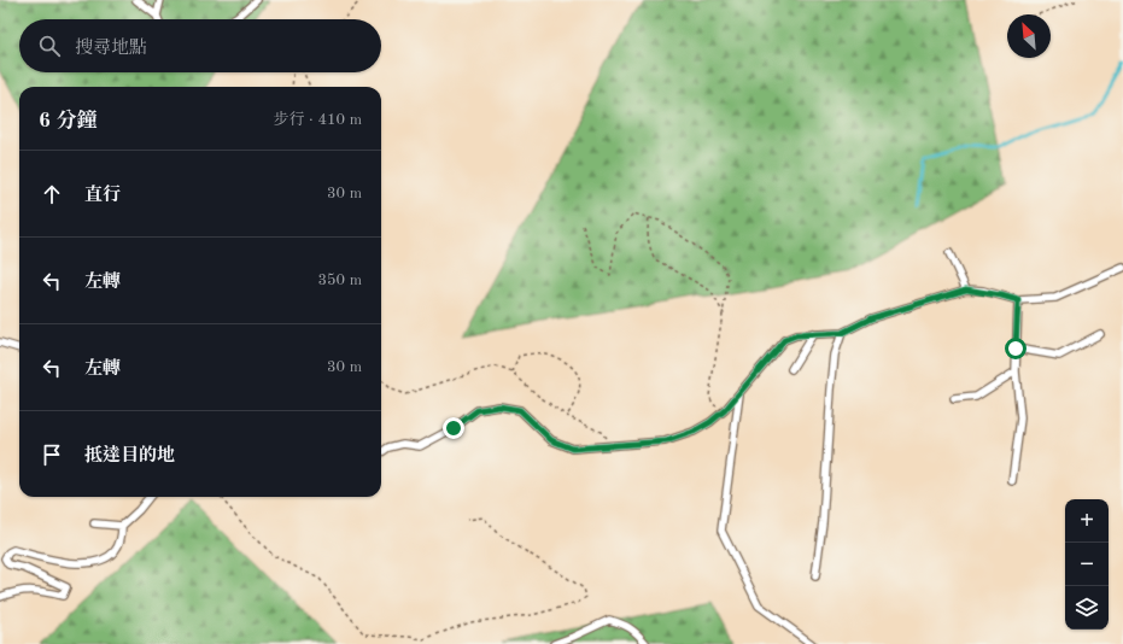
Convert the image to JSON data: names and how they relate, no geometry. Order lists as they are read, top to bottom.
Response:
{
  "north": "top left",
  "page": {
    "search": "搜尋地點",
    "heading": ["6 分鐘", "步行 · 410 m"],
    "list": [
      ["直行", "30 m"],
      ["左轉", "350 m"],
      ["左轉", "30 m"],
      "抵達目的地"
    ],
    "map_buttons": ["+", "−"]
  }
}
